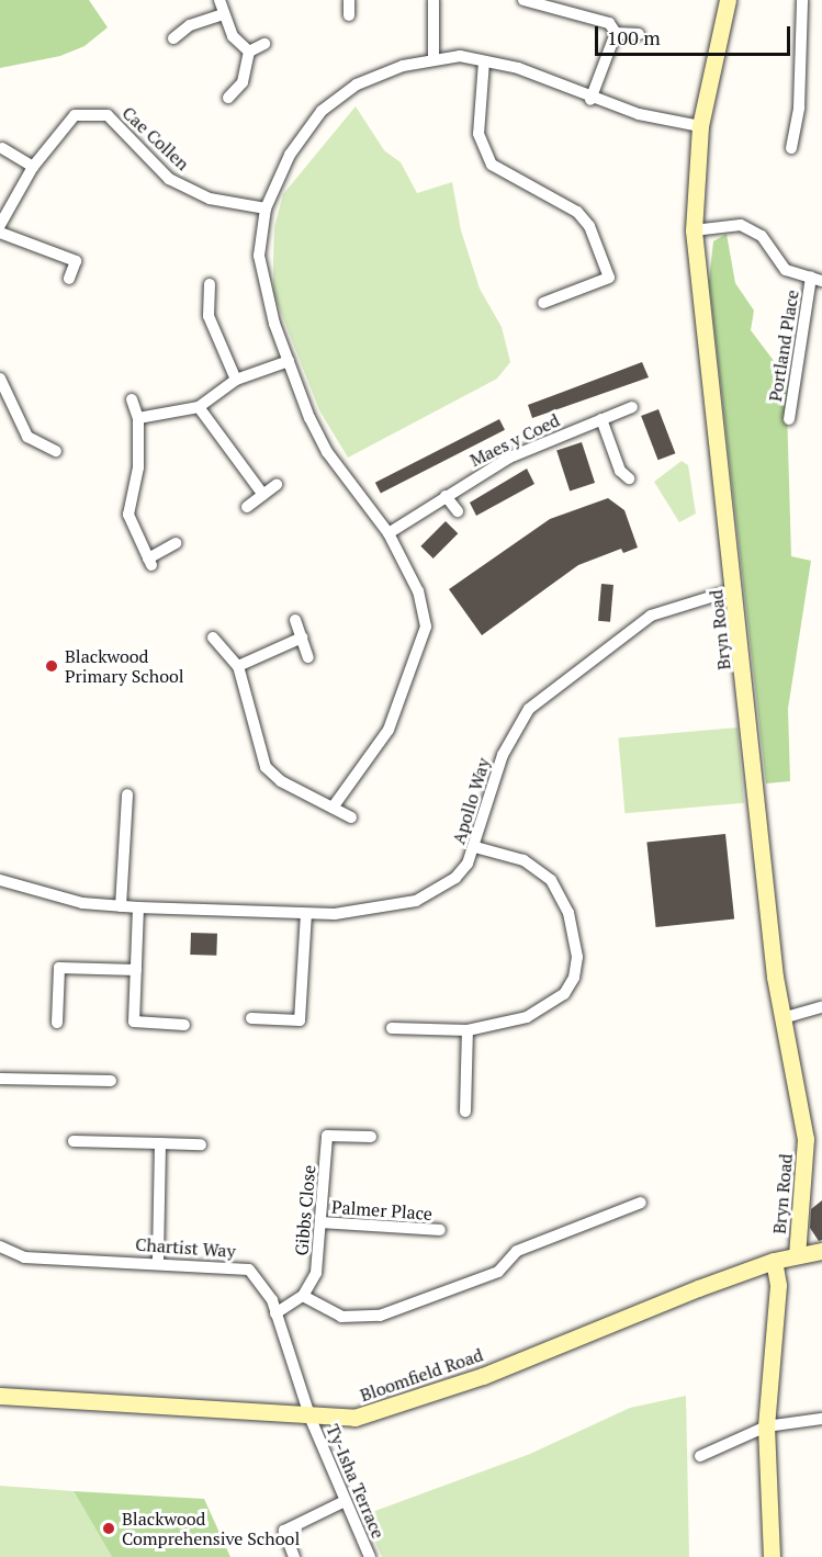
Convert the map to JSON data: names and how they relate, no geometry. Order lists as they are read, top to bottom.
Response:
{
  "streets": {
    "street": [
      "Cae Collen",
      "Portland Place",
      "Maes y Coed",
      "Bryn Road",
      "Apollo Way",
      "Gibbs Close",
      "Palmer Place",
      "Chartist Way",
      "Bloomfield Road",
      "Ty-Isha Terrace"
    ]
  },
  "crossings": [
    ["Bryn Road", "Apollo Way"],
    ["Bryn Road", "Bloomfield Road"],
    ["Gibbs Close", "Palmer Place"],
    ["Chartist Way", "Bloomfield Road"],
    ["Chartist Way", "Ty-Isha Terrace"],
    ["Bloomfield Road", "Ty-Isha Terrace"]
  ],
  "places": ["Blackwood Primary School", "Blackwood Comprehensive School"],
  "scale_bar": "100 m"
}
